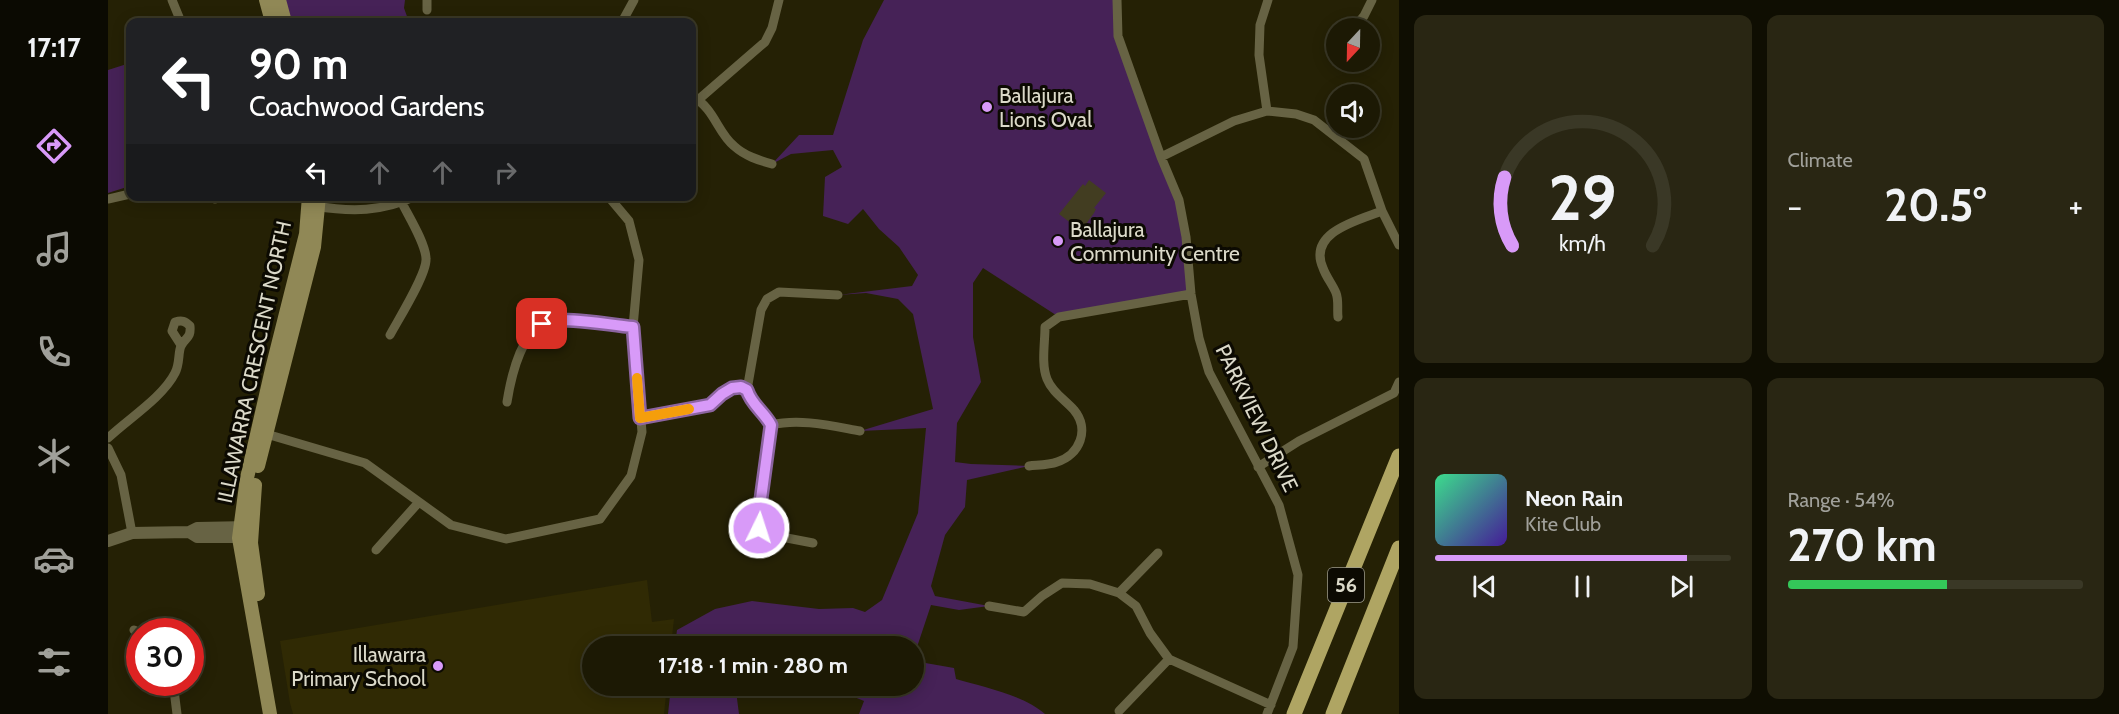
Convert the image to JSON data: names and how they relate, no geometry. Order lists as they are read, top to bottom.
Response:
{
  "streets": {
    "main road": ["ILLAWARRA CRESCENT NORTH", "56"],
    "street": ["PARKVIEW DRIVE"]
  },
  "places": ["Ballajura Lions Oval", "Ballajura Community Centre", "Illawarra Primary School"],
  "north": "bottom",
  "page": {
    "tabs": "17:17",
    "tile": [
      "Climate",
      ["Range · 54%", "270 km"]
    ],
    "turn": ["90 m", "Coachwood Gardens"],
    "heat": ["−", "20.5°", "+"],
    "song": ["Neon Rain", "Kite Club"],
    "limit": "30",
    "trip": "17:18 · 1 min · 280 m",
    "gauge": ["29", "km/h"]
  }
}
